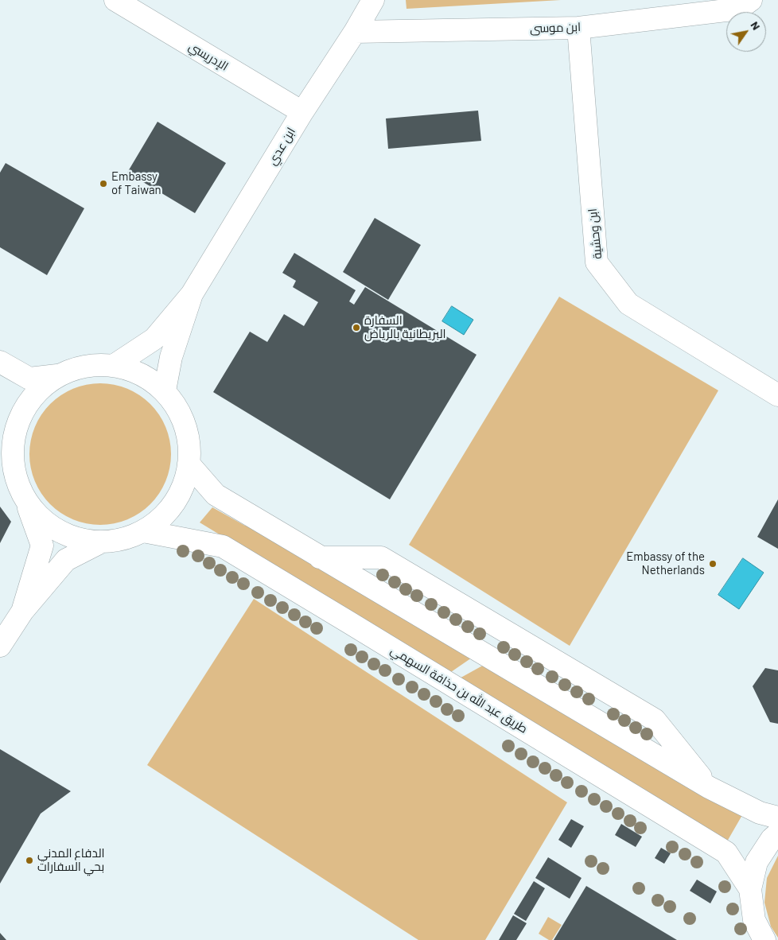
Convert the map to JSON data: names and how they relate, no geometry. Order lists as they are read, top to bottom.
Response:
{
  "streets": {
    "street": [
      "ابن موسى",
      "الإدريسي",
      "ابن عدي",
      "ابن وحشية",
      "طريق عبد الله بن حذافة السهمي"
    ]
  },
  "crossings": [
    ["ابن موسى", "ابن عدي"],
    ["ابن موسى", "ابن وحشية"],
    ["الإدريسي", "ابن عدي"]
  ],
  "places": [
    "Embassy of Taiwan",
    "السفارة البريطانية بالرياض",
    "Embassy of the Netherlands",
    "الدفاع المدني بحي السفارات"
  ],
  "north": "top right"
}
